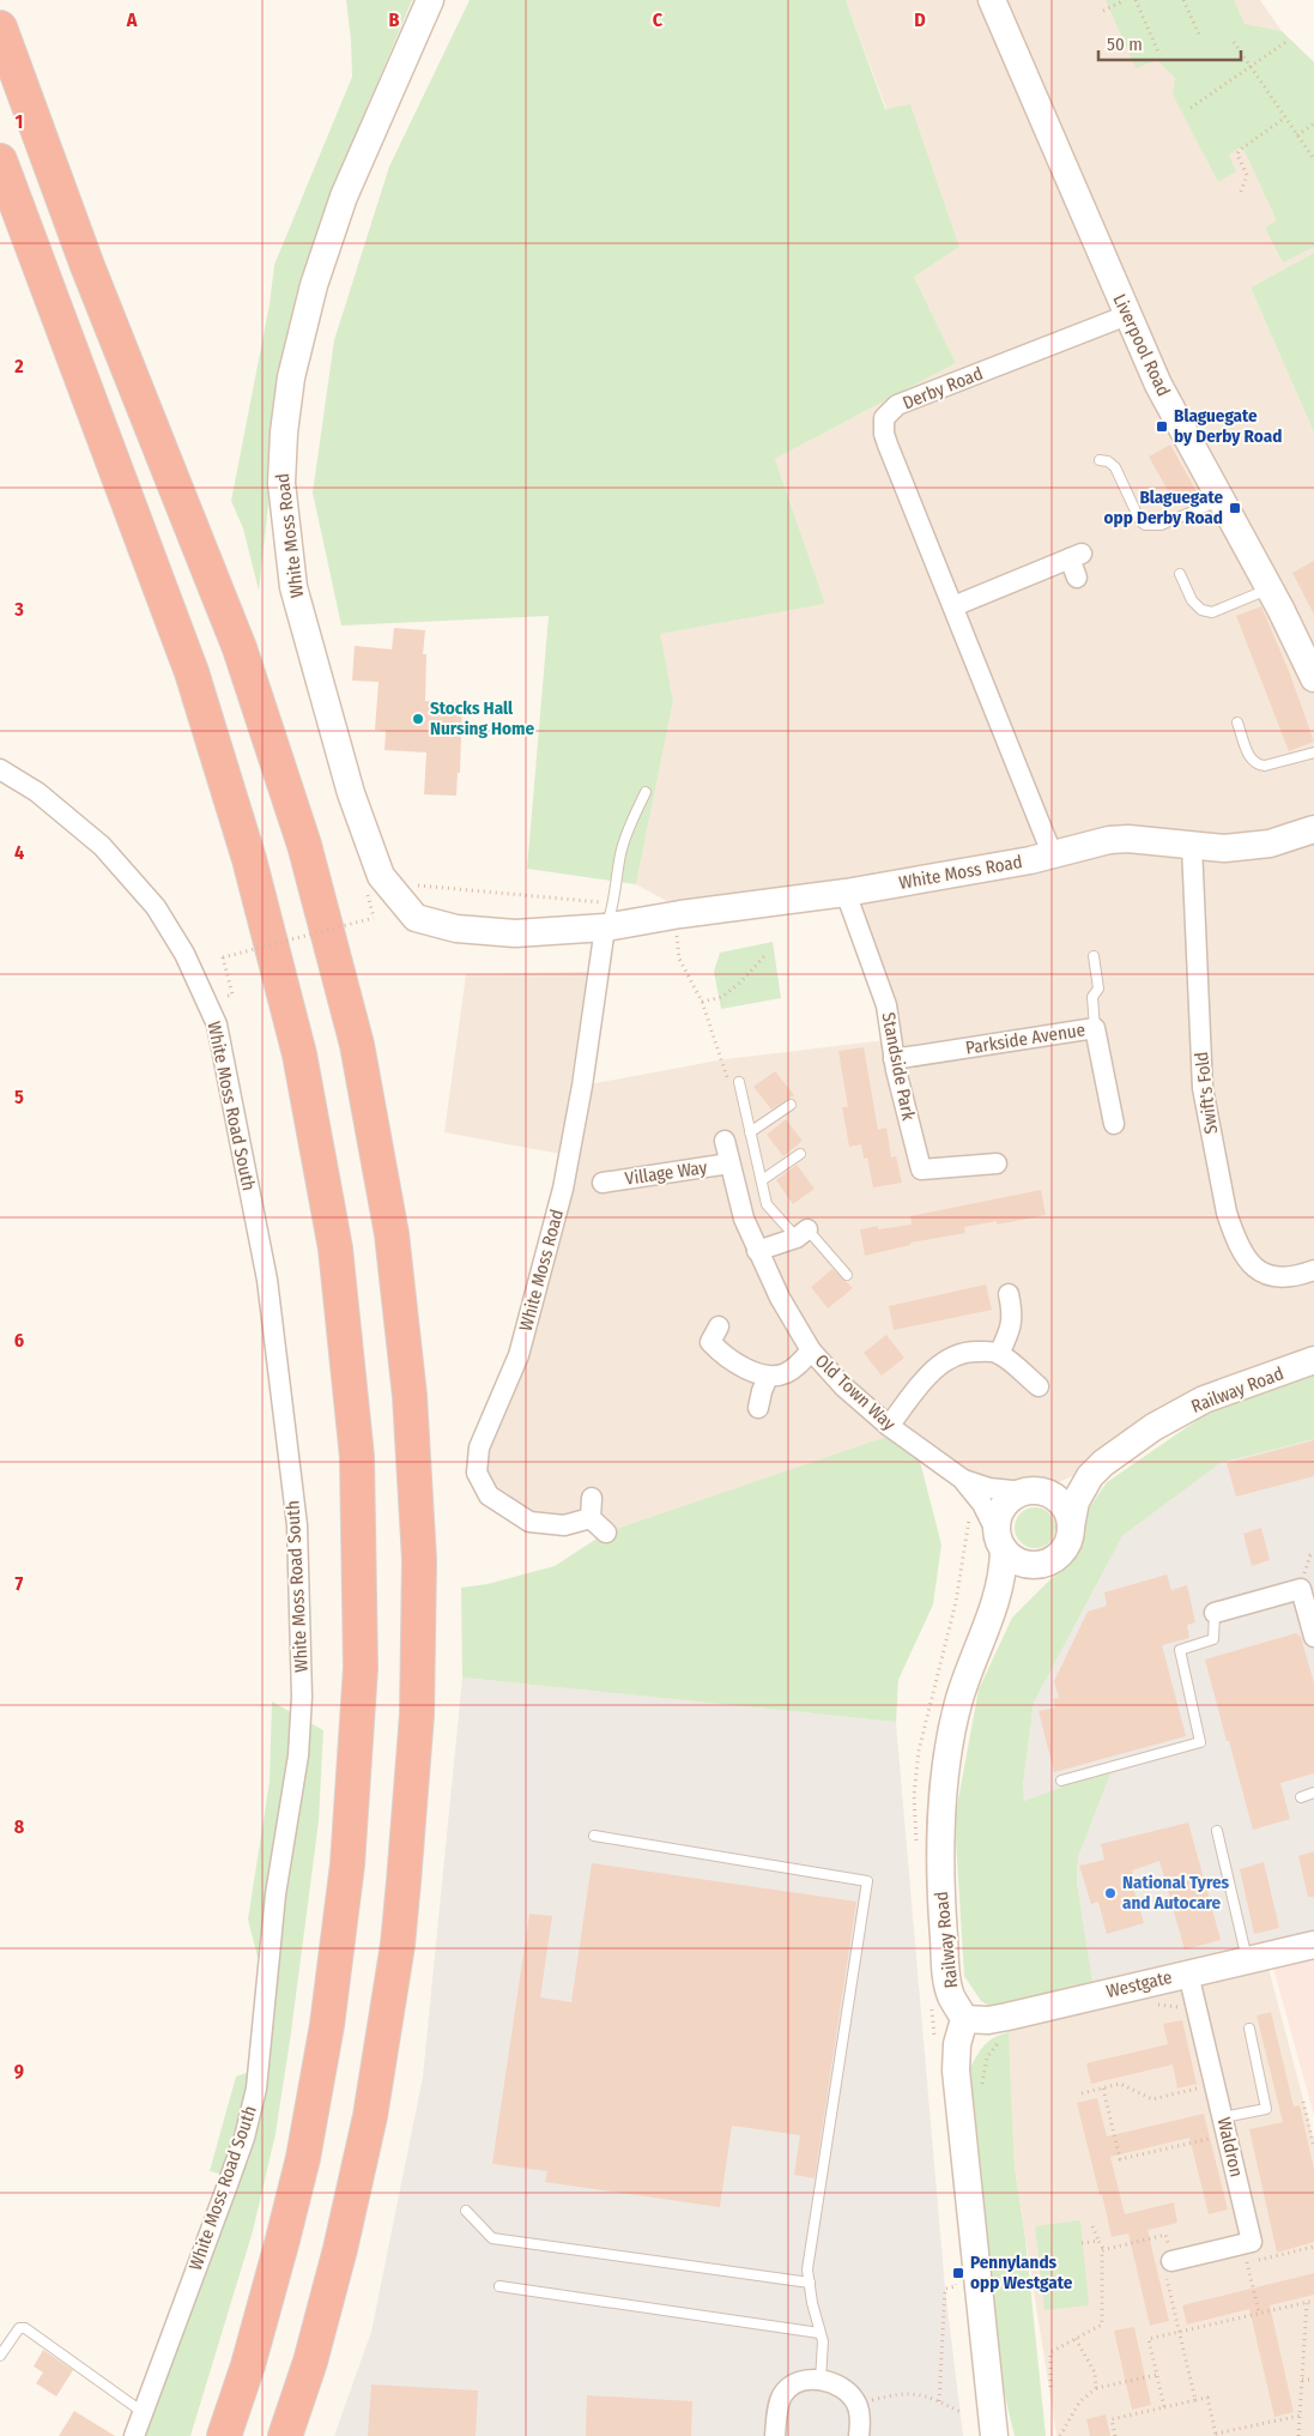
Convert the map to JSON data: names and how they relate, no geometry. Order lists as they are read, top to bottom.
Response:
{
  "streets": {
    "main road": [
      "Liverpool Road",
      "White Moss Road",
      "Railway Road",
      "Westgate"
    ],
    "street": [
      "Derby Road",
      "Parkside Avenue",
      "Standside Park",
      "Swift's Fold",
      "White Moss Road South",
      "Village Way",
      "Old Town Way",
      "Waldron"
    ]
  },
  "crossings": [
    ["Liverpool Road", "Derby Road"],
    ["Derby Road", "White Moss Road"],
    ["White Moss Road", "Standside Park"],
    ["White Moss Road", "Swift's Fold"],
    ["Parkside Avenue", "Standside Park"],
    ["Village Way", "Old Town Way"],
    ["Railway Road", "Old Town Way"],
    ["Railway Road", "Westgate"],
    ["Westgate", "Waldron"]
  ],
  "places": {
    "transit": ["Blaguegate by Derby Road", "Blaguegate opp Derby Road", "Pennylands opp Westgate"],
    "other": ["Stocks Hall Nursing Home", "National Tyres and Autocare"]
  },
  "scale_bar": "50 m",
  "grid": {
    "columns": [
      "A",
      "B",
      "C",
      "D"
    ],
    "rows": [
      "1",
      "2",
      "3",
      "4",
      "5",
      "6",
      "7",
      "8",
      "9"
    ]
  }
}
